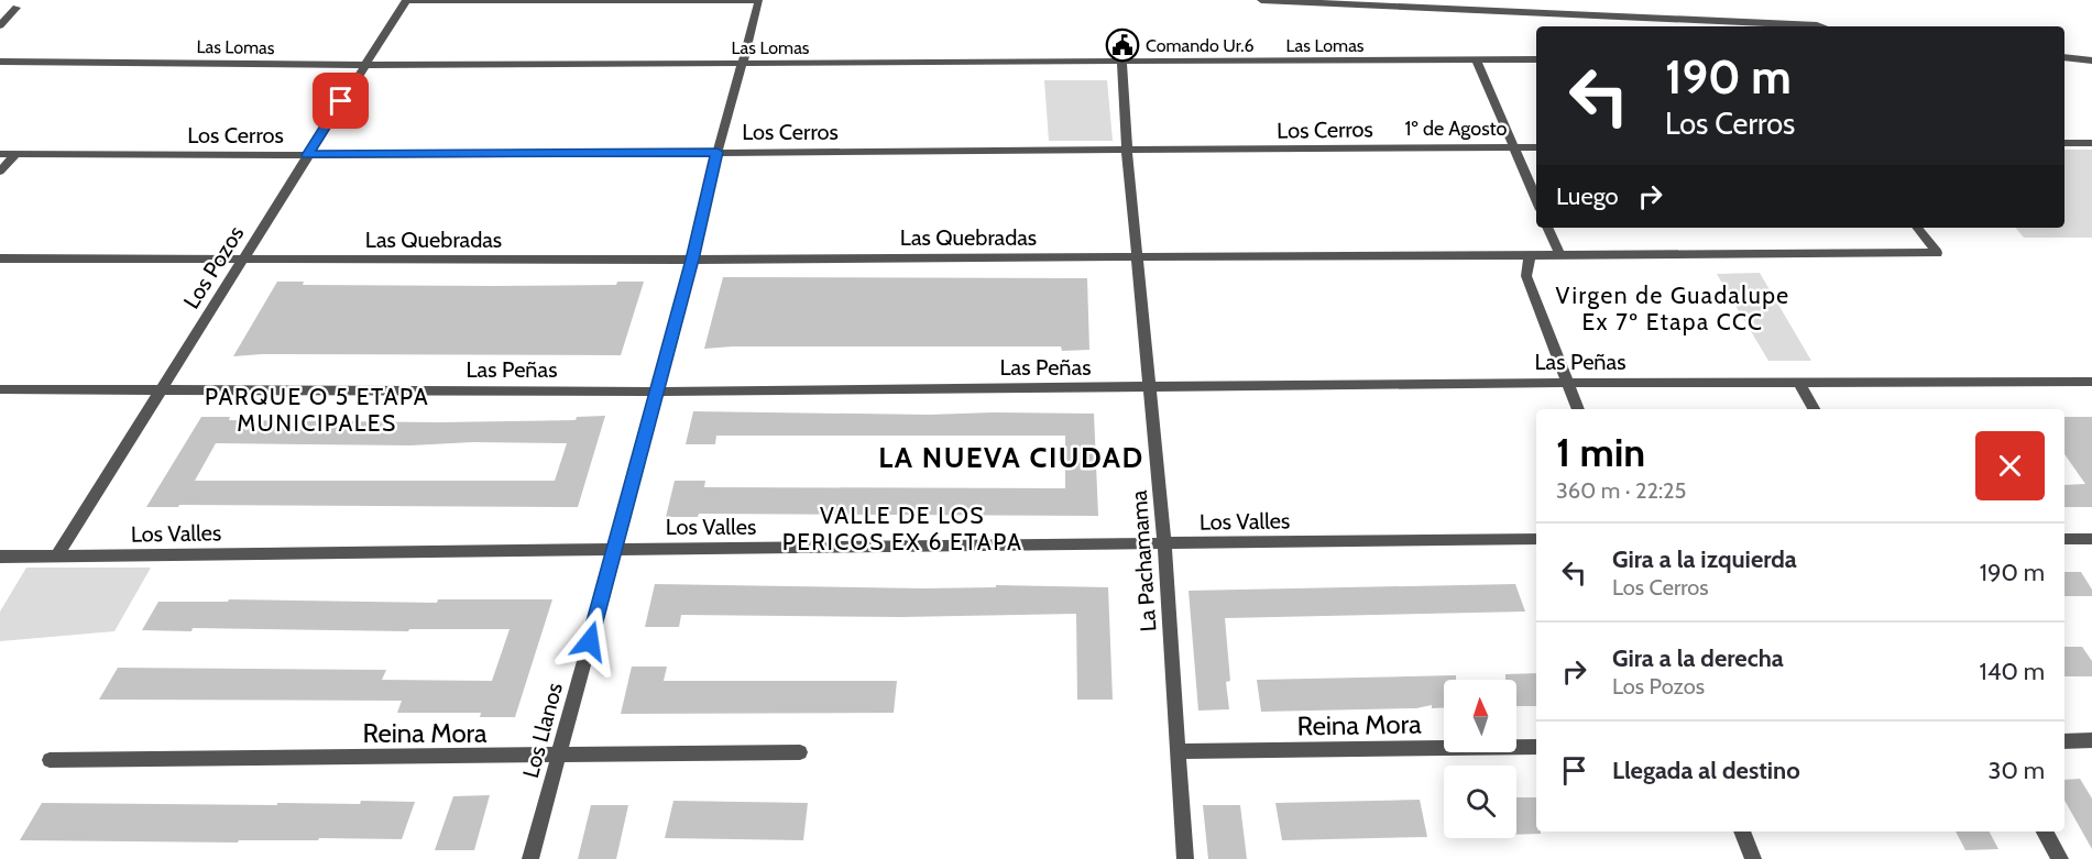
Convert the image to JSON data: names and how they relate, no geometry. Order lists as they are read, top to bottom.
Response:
{
  "streets": {
    "street": [
      "Las Lomas",
      "Los Cerros",
      "Las Quebradas",
      "Los Pozos",
      "Las Peñas",
      "Los Valles",
      "La Pachamama",
      "Reina Mora",
      "Los Llanos"
    ]
  },
  "crossings": [
    ["Las Lomas", "Los Pozos"],
    ["Las Lomas", "La Pachamama"],
    ["Las Lomas", "Los Llanos"],
    ["Los Cerros", "Los Pozos"],
    ["Los Cerros", "La Pachamama"],
    ["Los Cerros", "Los Llanos"],
    ["Las Quebradas", "Los Pozos"],
    ["Las Quebradas", "La Pachamama"],
    ["Las Quebradas", "Los Llanos"],
    ["Los Pozos", "Las Peñas"],
    ["Los Pozos", "Los Valles"],
    ["Las Peñas", "La Pachamama"],
    ["Las Peñas", "Los Llanos"],
    ["Los Valles", "La Pachamama"],
    ["Los Valles", "Los Llanos"],
    ["La Pachamama", "Reina Mora"],
    ["Reina Mora", "Los Llanos"]
  ],
  "districts": [
    "1º de Agosto",
    "Virgen de Guadalupe Ex 7º Etapa CCC",
    "PARQUE O 5 ETAPA MUNICIPALES",
    "LA NUEVA CIUDAD",
    "VALLE DE LOS PERICOS EX 6 ETAPA"
  ],
  "places": {
    "public building": ["Comando Ur.6"]
  },
  "north": "top",
  "page": {
    "turn": ["190 m", "Los Cerros"],
    "then": "Luego",
    "heading": ["1 min", "360 m · 22:25"],
    "list": [
      {
        "name": "Gira a la izquierda",
        "note": "Los Cerros",
        "value": "190 m"
      },
      {
        "name": "Gira a la derecha",
        "note": "Los Pozos",
        "value": "140 m"
      },
      {
        "name": "Llegada al destino",
        "value": "30 m"
      }
    ]
  }
}
